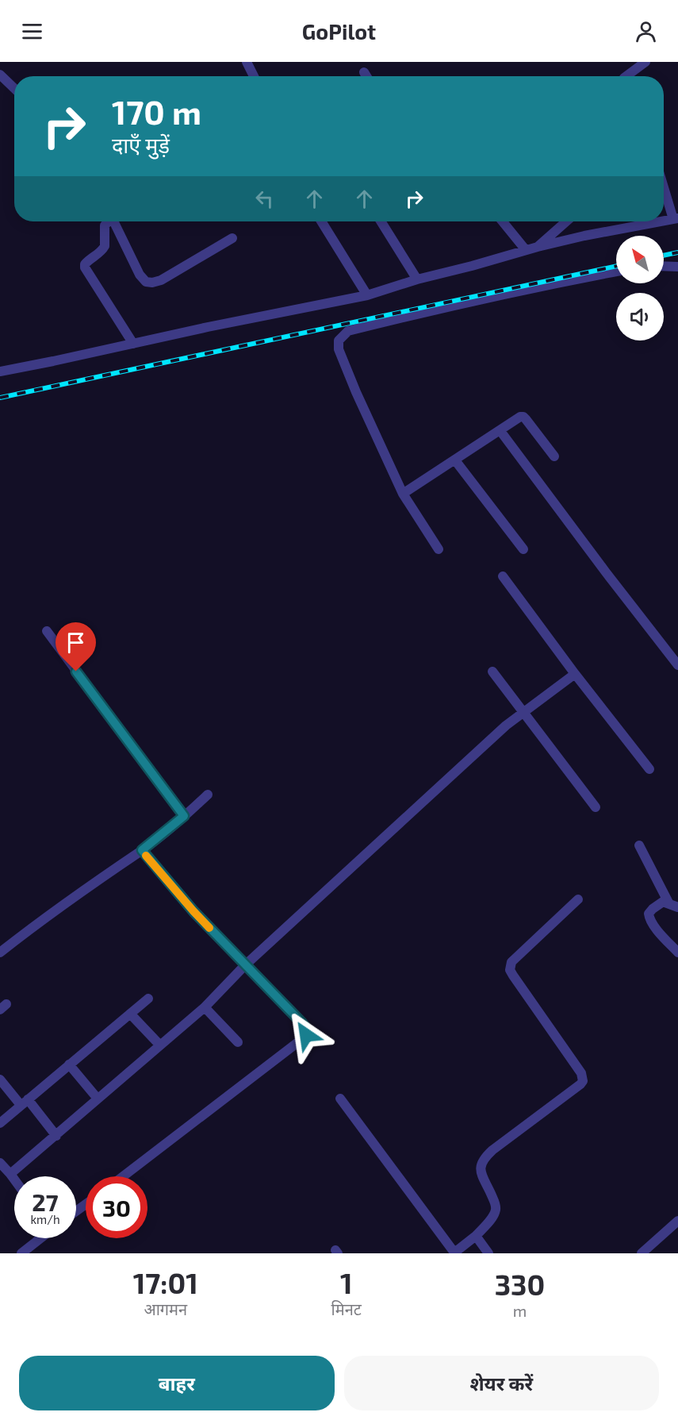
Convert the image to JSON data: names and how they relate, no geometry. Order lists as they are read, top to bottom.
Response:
{
  "north": "top left",
  "page": {
    "header": "GoPilot",
    "turn": ["170 m", "दाएँ मुड़ें"],
    "speed": "27 km/h",
    "limit": "30",
    "eta": [
      "17:01",
      "आगमन",
      "1",
      "मिनट",
      "330",
      "m"
    ],
    "buttons": ["बाहर", "शेयर करें"]
  }
}
